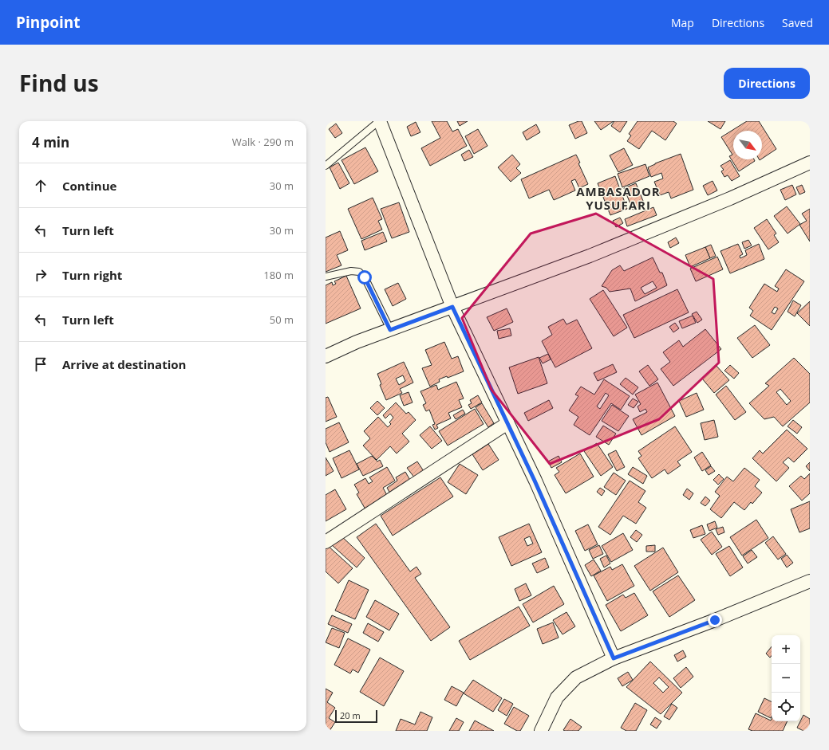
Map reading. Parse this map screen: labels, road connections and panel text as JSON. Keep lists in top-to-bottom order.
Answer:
{
  "districts": ["AMBASADOR YUSUFARI"],
  "scale_bar": "20 m",
  "north": "bottom right",
  "page": {
    "header": "Pinpoint",
    "nav": ["Map", "Directions", "Saved"],
    "title": "Find us",
    "buttons": "Directions",
    "heading": ["4 min", "Walk · 290 m"],
    "list": [
      ["Continue", "30 m"],
      ["Turn left", "30 m"],
      ["Turn right", "180 m"],
      ["Turn left", "50 m"],
      "Arrive at destination"
    ],
    "map_buttons": ["+", "−"],
    "scale": "20 m"
  }
}
